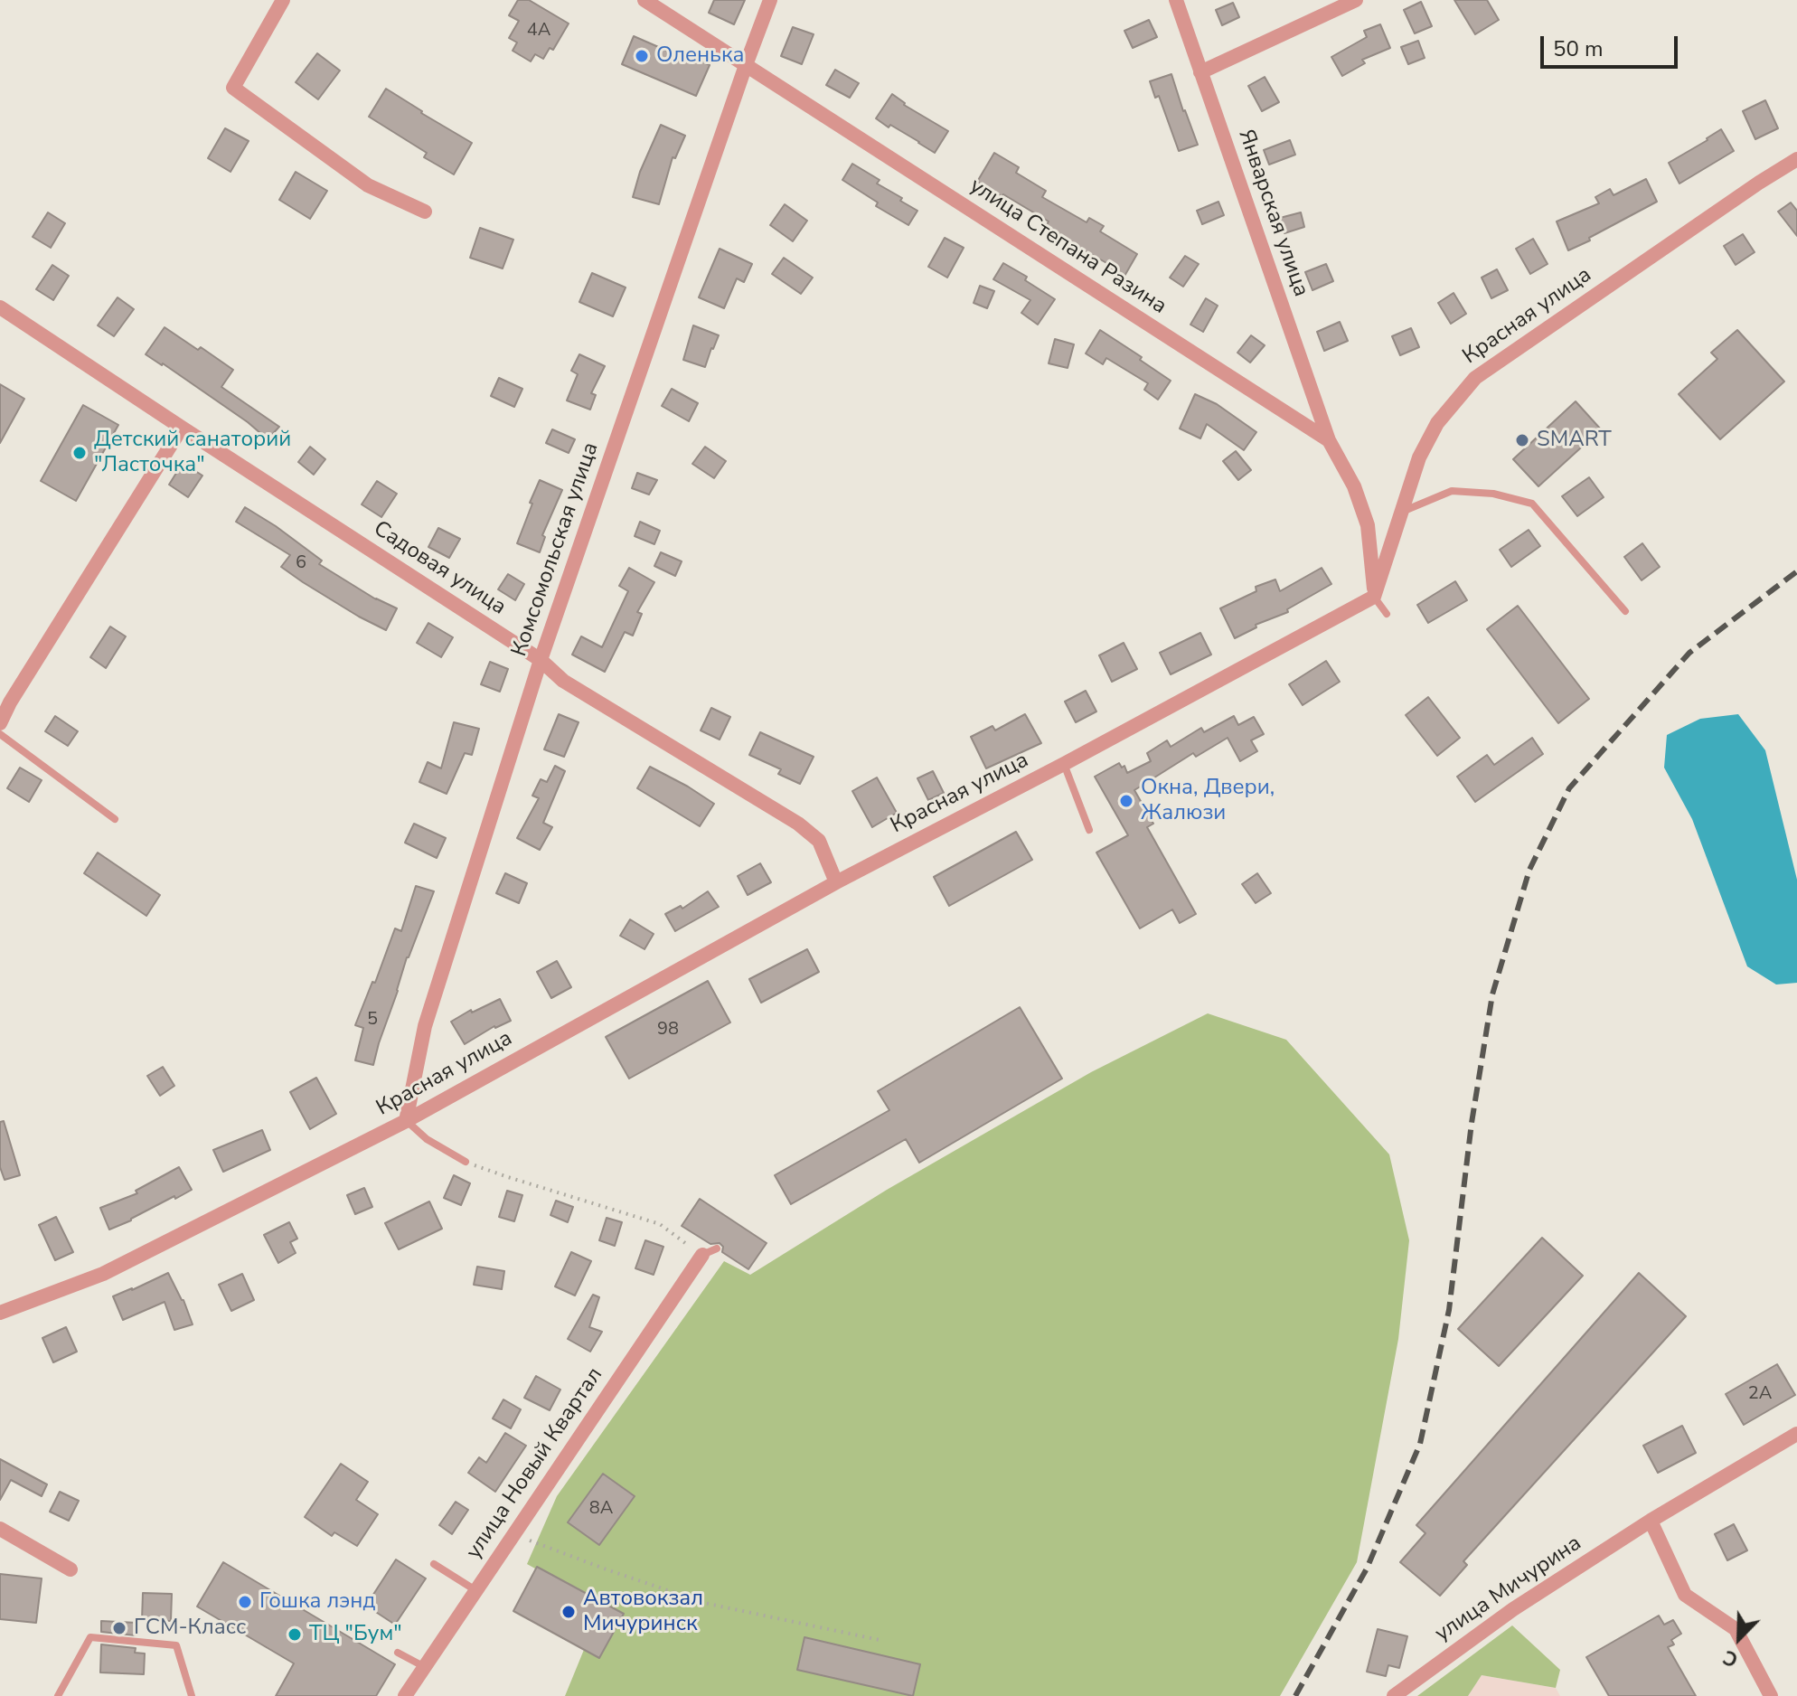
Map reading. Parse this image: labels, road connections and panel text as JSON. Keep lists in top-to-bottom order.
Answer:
{
  "streets": {
    "street": [
      "Январская улица",
      "улица Степана Разина",
      "Красная улица",
      "Комсомольская улица",
      "Садовая улица",
      "улица Новый Квартал",
      "улица Мичурина"
    ]
  },
  "crossings": [
    ["Январская улица", "улица Степана Разина"],
    ["улица Степана Разина", "Красная улица"],
    ["улица Степана Разина", "Комсомольская улица"],
    ["Красная улица", "Комсомольская улица"],
    ["Красная улица", "Садовая улица"],
    ["Комсомольская улица", "Садовая улица"]
  ],
  "places": [
    "Оленька",
    "SMART",
    "Детский санаторий \"Ласточка\"",
    "Окна, Двери, Жалюзи",
    "Гошка лэнд",
    "Автовокзал Мичуринск",
    "ГСМ-Класс",
    "ТЦ \"Бум\""
  ],
  "house_numbers": [
    "4А",
    "6",
    "5",
    "98",
    "2А",
    "8А"
  ],
  "scale_bar": "50 m",
  "north": "bottom left"
}
